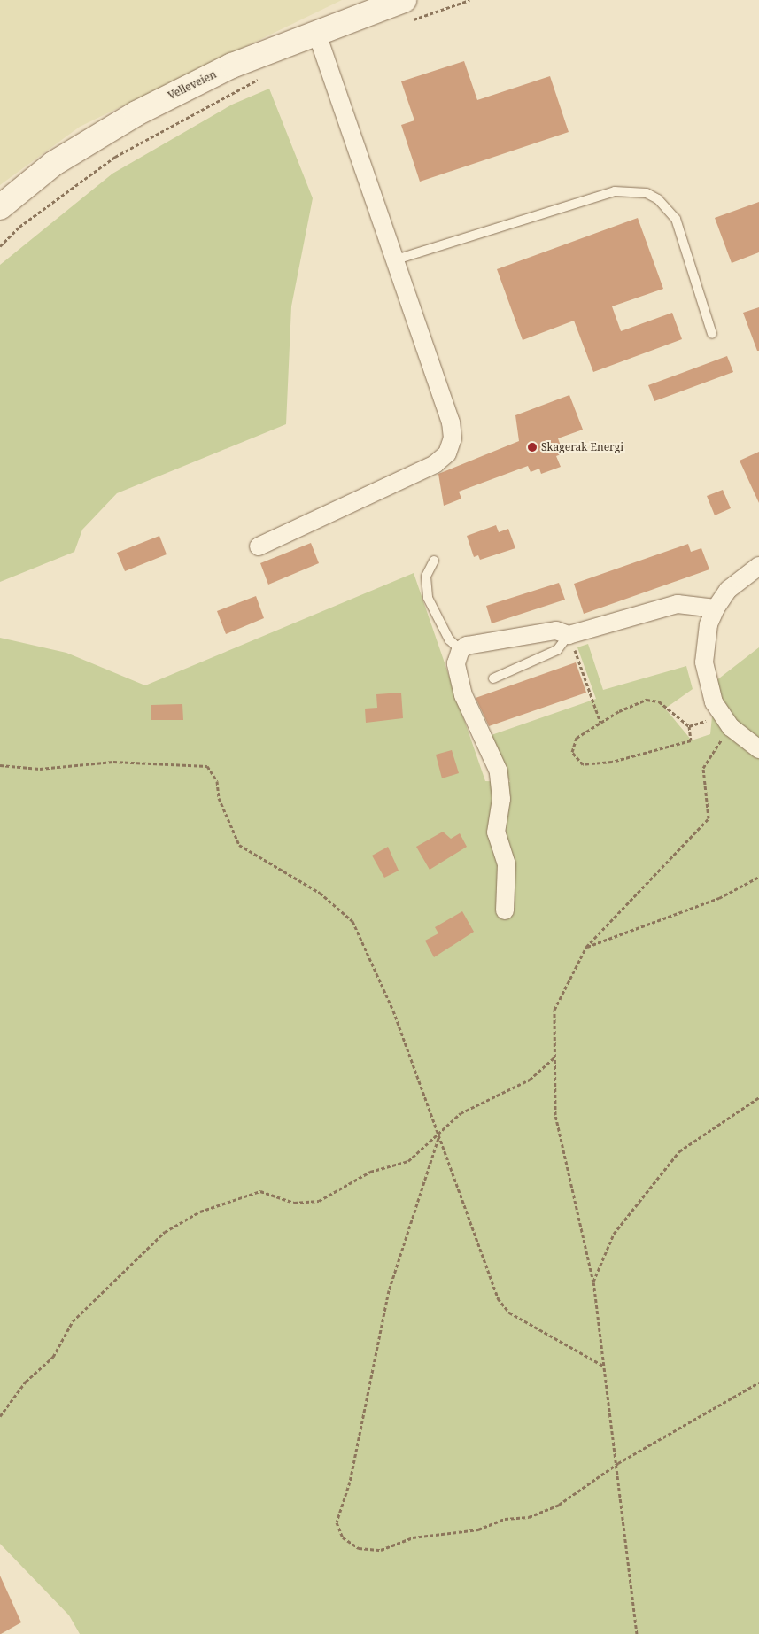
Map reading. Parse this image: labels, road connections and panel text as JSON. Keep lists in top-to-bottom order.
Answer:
{
  "streets": {
    "main road": ["Velleveien"]
  },
  "places": ["Skagerak Energi"]
}
